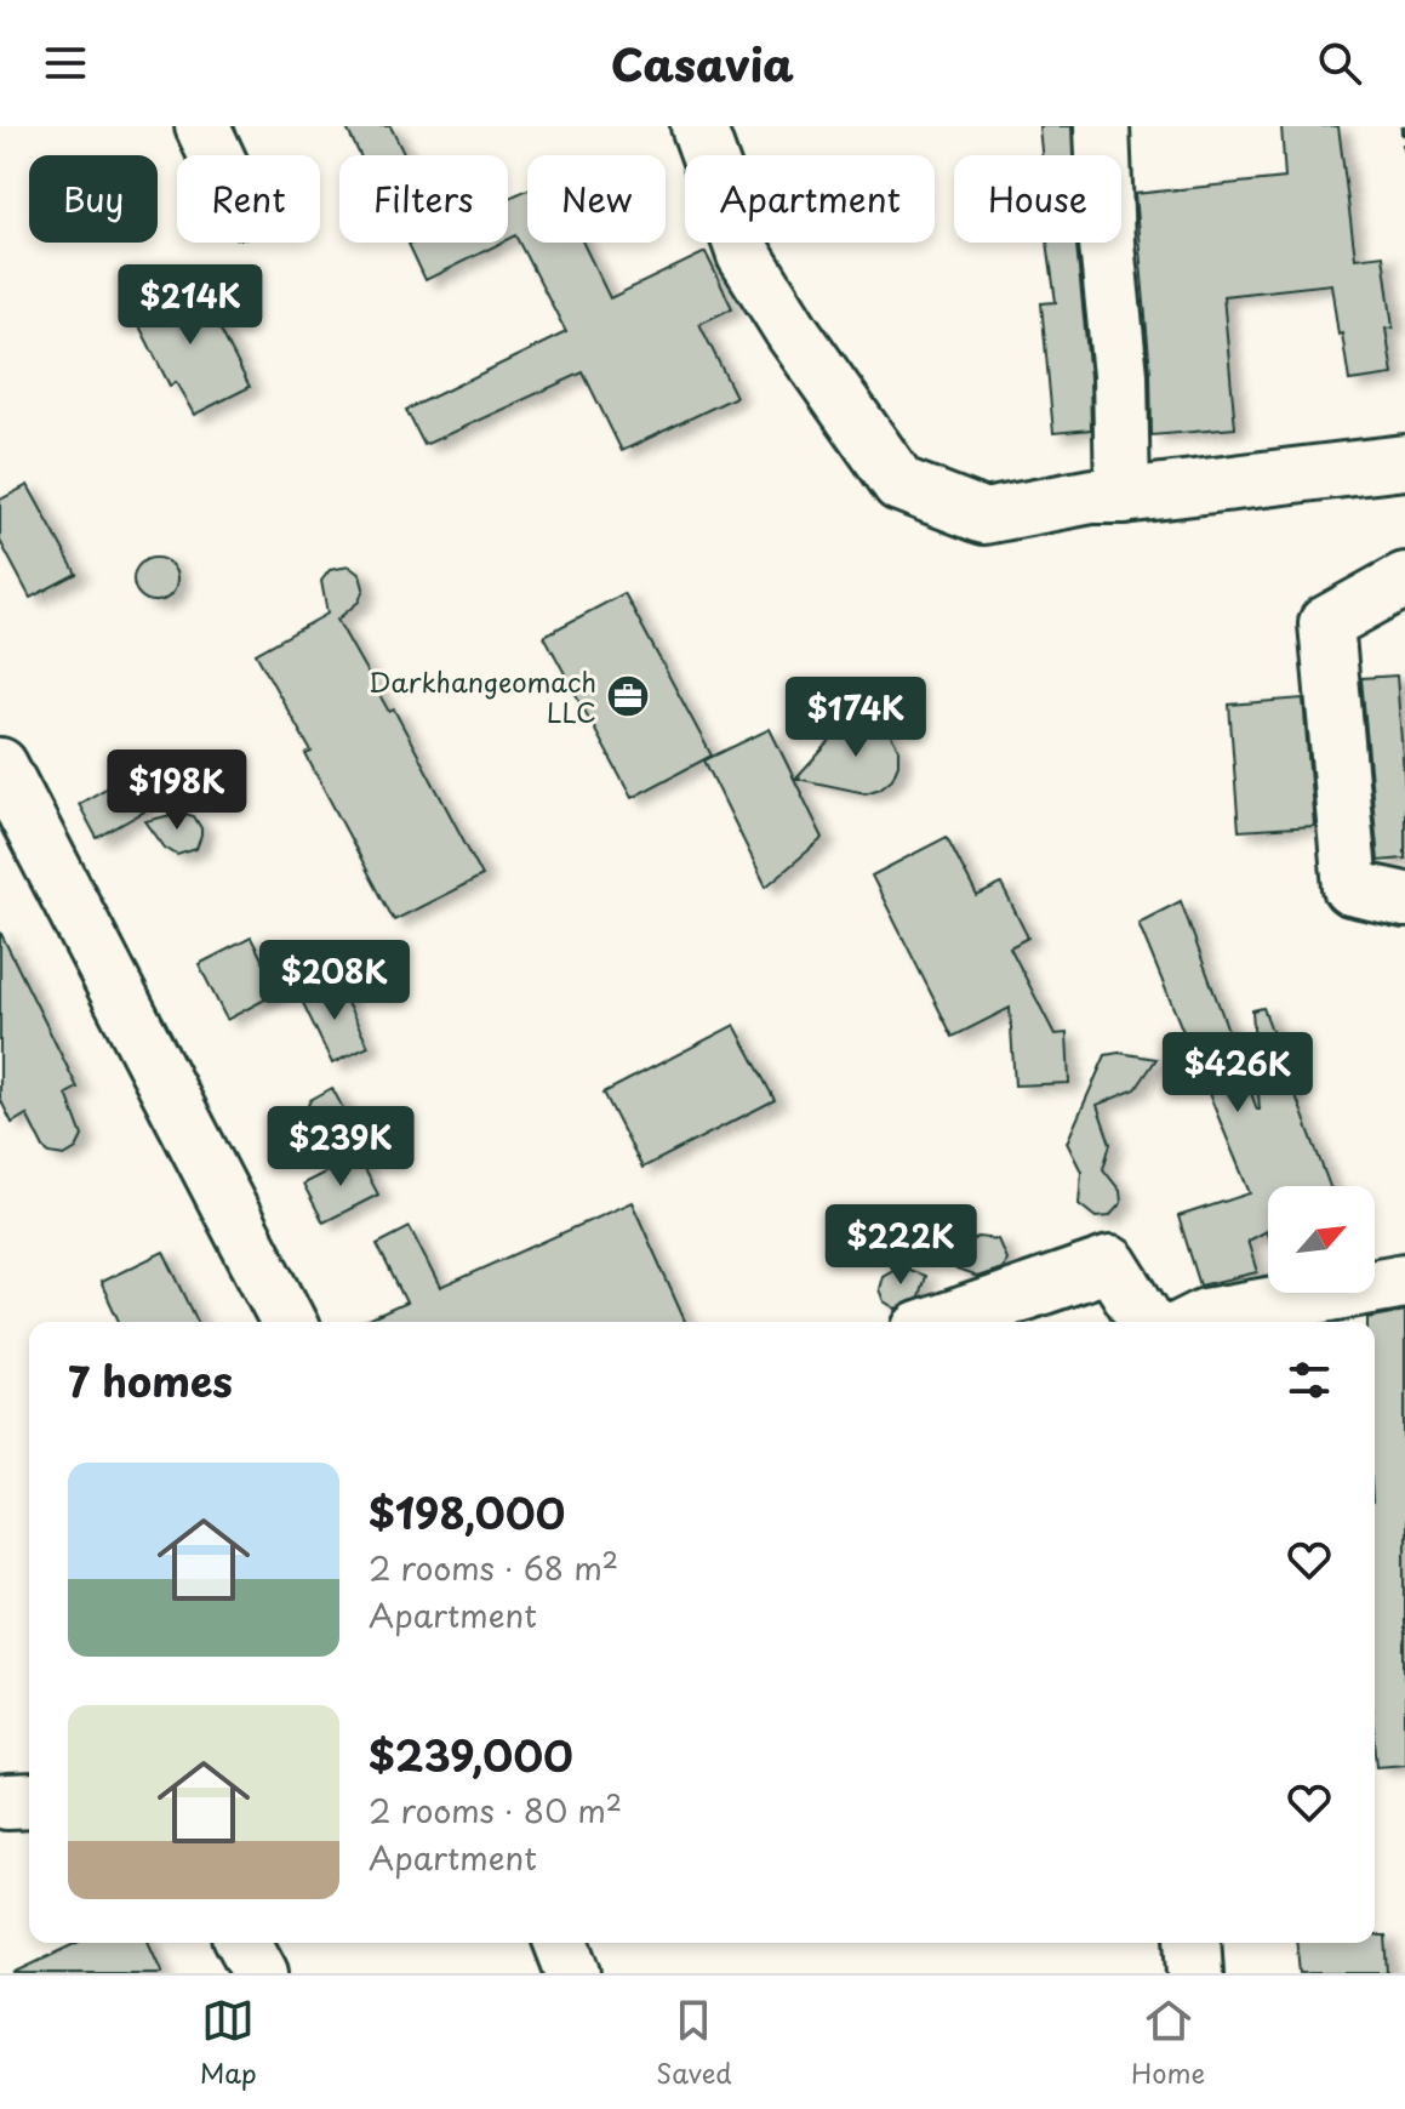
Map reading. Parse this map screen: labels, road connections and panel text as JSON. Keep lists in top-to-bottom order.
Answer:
{
  "places": {
    "office": ["Darkhangeomach LLC"]
  },
  "north": "top right",
  "page": {
    "header": "Casavia",
    "chip": [
      "Buy",
      "Rent",
      "Filters",
      "New",
      "Apartment",
      "House"
    ],
    "price": [
      "$214K",
      "$174K",
      "$198K",
      "$208K",
      "$426K",
      "$239K",
      "$222K"
    ],
    "heading": "7 homes",
    "list": [
      {
        "name": "$198,000",
        "note": "2 rooms · 68 m² · Apartment"
      },
      {
        "name": "$239,000",
        "note": "2 rooms · 80 m² · Apartment"
      }
    ],
    "tabs": ["Map", "Saved", "Home"]
  }
}
